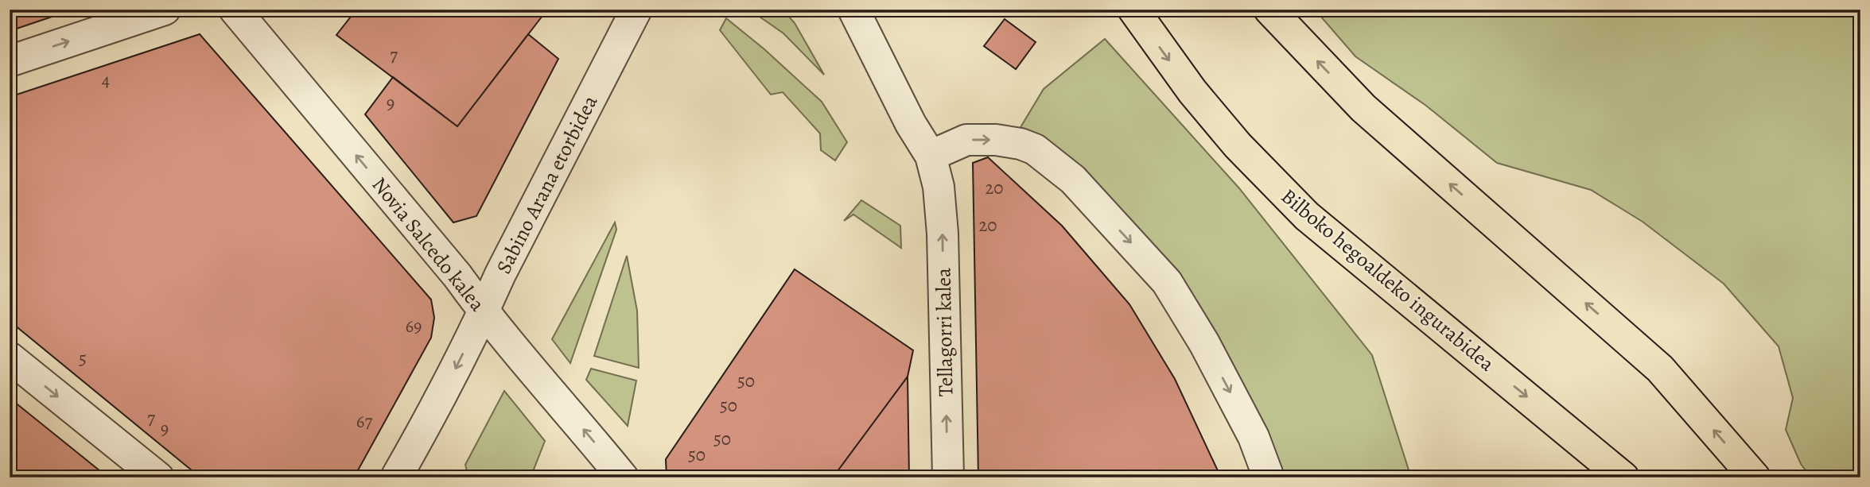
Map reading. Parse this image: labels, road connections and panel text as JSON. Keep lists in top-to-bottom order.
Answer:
{
  "streets": {
    "highway": ["Bilboko hegoaldeko ingurabidea"],
    "street": ["Sabino Arana etorbidea", "Novia Salcedo kalea", "Tellagorri kalea"]
  },
  "crossings": [
    ["Sabino Arana etorbidea", "Novia Salcedo kalea"]
  ],
  "one_way": ["Sabino Arana etorbidea", "Novia Salcedo kalea", "Tellagorri kalea"],
  "house_numbers": [
    "7",
    "4",
    "9",
    "20",
    "20",
    "69",
    "5",
    "50",
    "50",
    "7",
    "67",
    "9",
    "50",
    "50"
  ]
}
